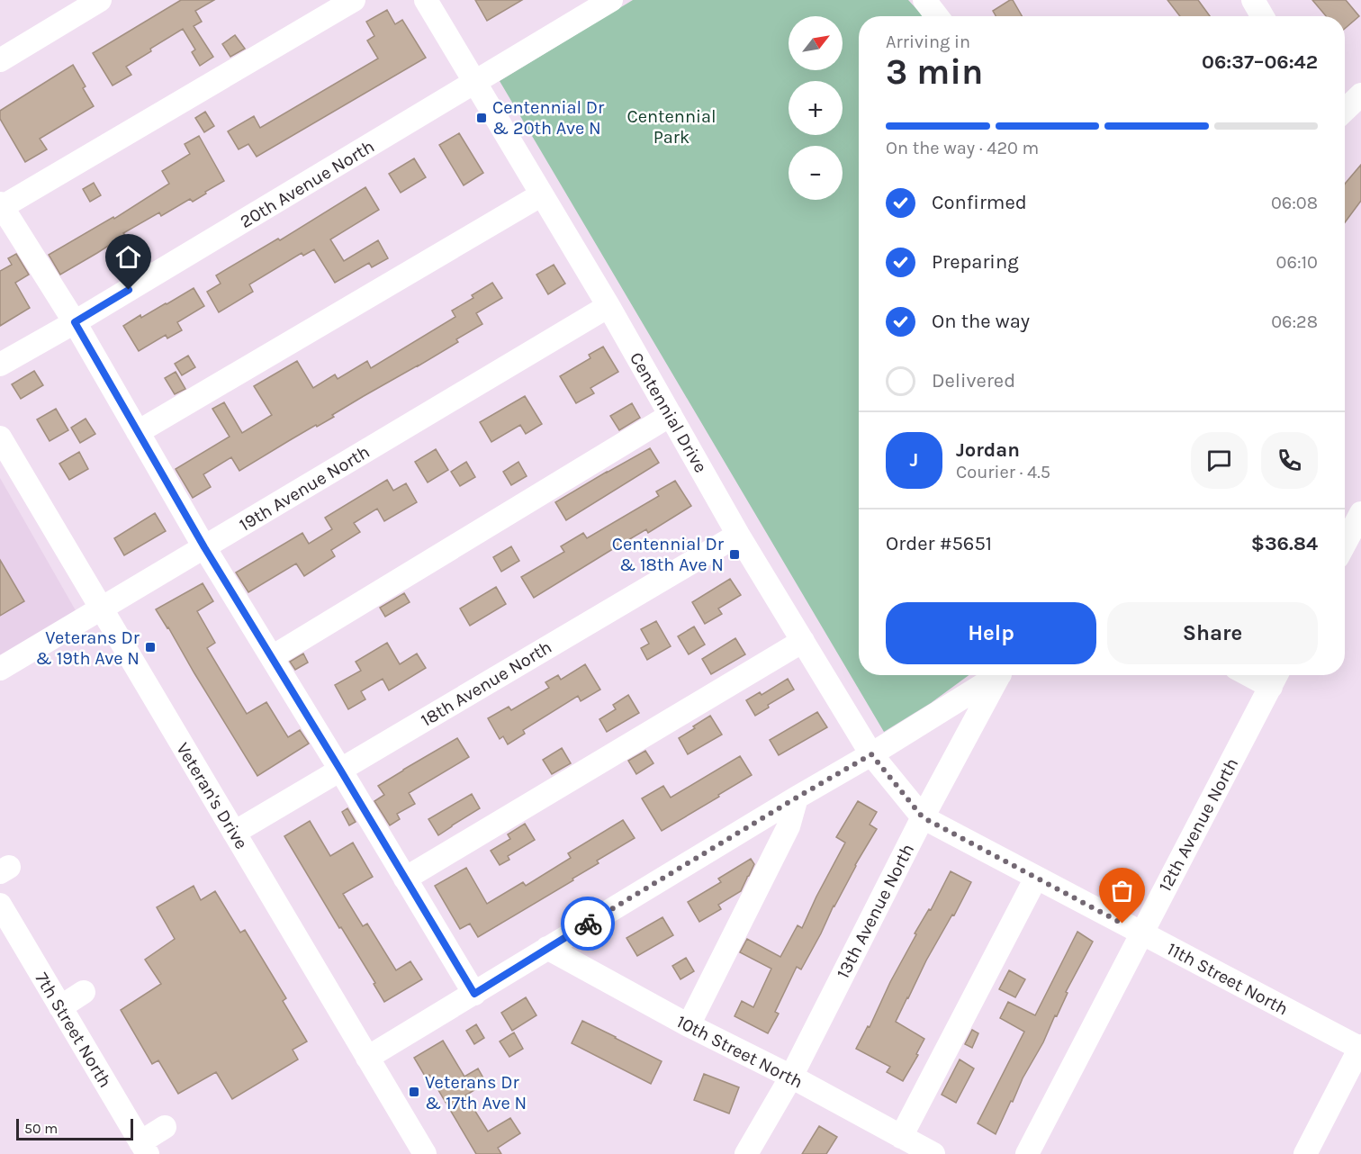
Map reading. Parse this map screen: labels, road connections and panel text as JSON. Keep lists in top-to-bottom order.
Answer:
{
  "streets": {
    "street": [
      "20th Avenue North",
      "Centennial Drive",
      "19th Avenue North",
      "18th Avenue North",
      "Veteran's Drive",
      "12th Avenue North",
      "13th Avenue North",
      "11th Street North",
      "7th Street North",
      "10th Street North"
    ]
  },
  "crossings": [
    ["20th Avenue North", "Centennial Drive"],
    ["Centennial Drive", "19th Avenue North"],
    ["Centennial Drive", "18th Avenue North"],
    ["Centennial Drive", "13th Avenue North"],
    ["Centennial Drive", "11th Street North"],
    ["19th Avenue North", "Veteran's Drive"],
    ["18th Avenue North", "Veteran's Drive"],
    ["12th Avenue North", "11th Street North"],
    ["13th Avenue North", "11th Street North"],
    ["13th Avenue North", "10th Street North"]
  ],
  "parks": ["Centennial Park"],
  "places": {
    "transit": [
      "Centennial Dr & 20th Ave N",
      "Centennial Dr & 18th Ave N",
      "Veterans Dr & 19th Ave N",
      "Veterans Dr & 17th Ave N"
    ]
  },
  "scale_bar": "50 m",
  "north": "top right",
  "page": {
    "map_buttons": ["+", "−"],
    "heading": ["3 min", "Arriving in", "06:37–06:42"],
    "panel": [
      "Jordan",
      "Courier · 4.5",
      "Order #5651",
      "$36.84"
    ],
    "bar": "On the way · 420 m",
    "list": [
      ["Confirmed", "06:08"],
      ["Preparing", "06:10"],
      ["On the way", "06:28"],
      "Delivered"
    ],
    "round": "J",
    "buttons": ["Help", "Share"],
    "scale": "50 m"
  }
}
